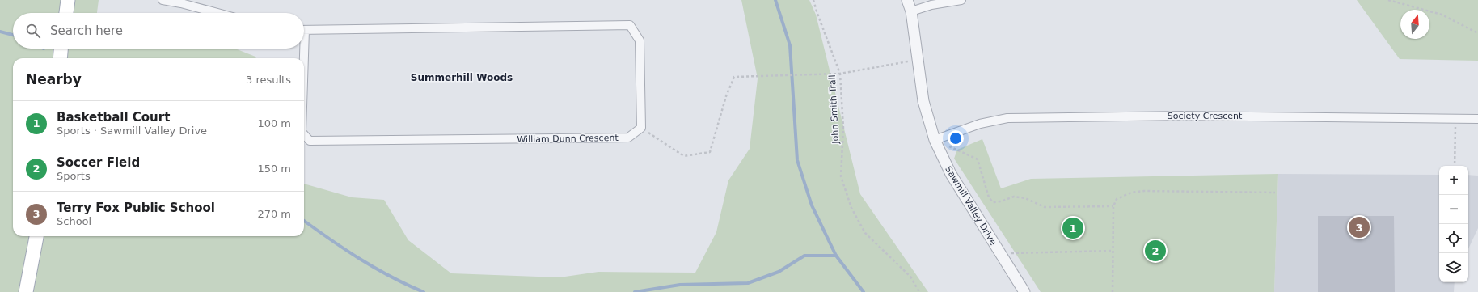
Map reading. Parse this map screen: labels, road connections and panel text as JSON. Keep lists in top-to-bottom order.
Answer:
{
  "streets": {
    "street": ["Society Crescent", "William Dunn Crescent", "Sawmill Valley Drive"],
    "path": ["John Smith Trail"]
  },
  "crossings": [
    ["Society Crescent", "Sawmill Valley Drive"]
  ],
  "districts": ["Summerhill Woods"],
  "north": "top",
  "page": {
    "search": "Search here",
    "heading": ["Nearby", "3 results"],
    "list": [
      {
        "mark": "1",
        "name": "Basketball Court",
        "note": "Sports · Sawmill Valley Drive",
        "value": "100 m"
      },
      {
        "mark": "2",
        "name": "Soccer Field",
        "note": "Sports",
        "value": "150 m"
      },
      {
        "mark": "3",
        "name": "Terry Fox Public School",
        "note": "School",
        "value": "270 m"
      }
    ],
    "map_buttons": ["+", "−"],
    "pins": ["3", "1", "2"]
  }
}
